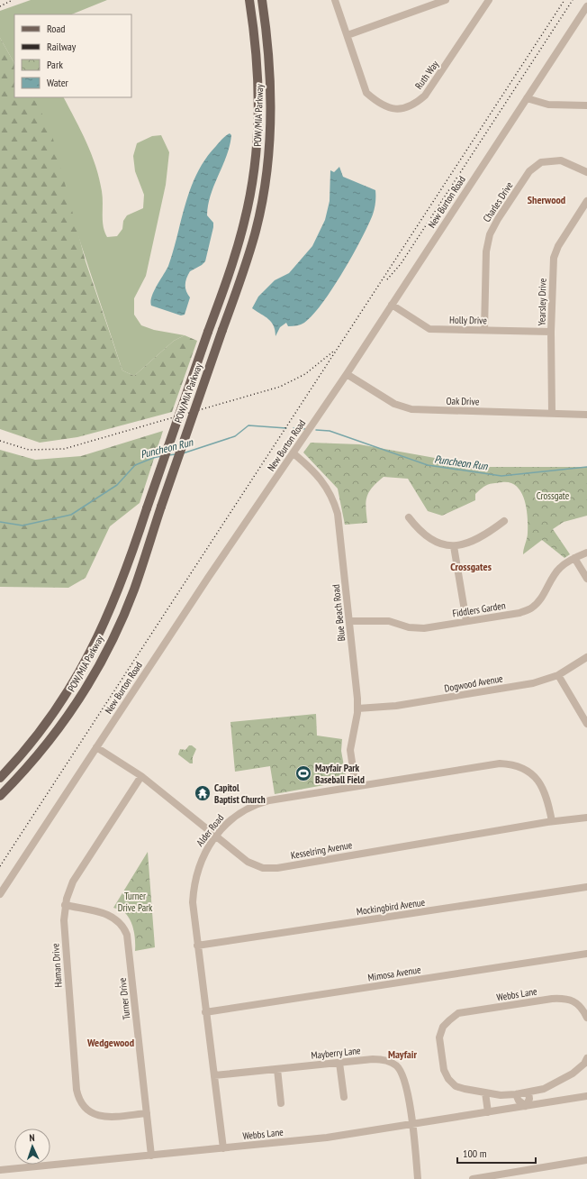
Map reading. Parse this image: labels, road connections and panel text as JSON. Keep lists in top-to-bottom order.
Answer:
{
  "streets": {
    "main road": ["POW/MIA Parkway"],
    "street": [
      "Ruth Way",
      "New Burton Road",
      "Charles Drive",
      "Yearsley Drive",
      "Holly Drive",
      "Oak Drive",
      "Fiddlers Garden",
      "Blue Beach Road",
      "Dogwood Avenue",
      "Alder Road",
      "Kesselring Avenue",
      "Mockingbird Avenue",
      "Haman Drive",
      "Mimosa Avenue",
      "Webbs Lane",
      "Turner Drive",
      "Mayberry Lane"
    ]
  },
  "crossings": [
    ["New Burton Road", "Holly Drive"],
    ["New Burton Road", "Oak Drive"],
    ["New Burton Road", "Blue Beach Road"],
    ["New Burton Road", "Kesselring Avenue"],
    ["Charles Drive", "Holly Drive"],
    ["Yearsley Drive", "Holly Drive"],
    ["Yearsley Drive", "Oak Drive"],
    ["Fiddlers Garden", "Blue Beach Road"],
    ["Blue Beach Road", "Dogwood Avenue"],
    ["Blue Beach Road", "Alder Road"],
    ["Alder Road", "Kesselring Avenue"],
    ["Alder Road", "Mockingbird Avenue"],
    ["Alder Road", "Mimosa Avenue"],
    ["Alder Road", "Webbs Lane"],
    ["Alder Road", "Mayberry Lane"],
    ["Kesselring Avenue", "Haman Drive"],
    ["Haman Drive", "Turner Drive"],
    ["Webbs Lane", "Turner Drive"],
    ["Webbs Lane", "Mayberry Lane"]
  ],
  "districts": [
    "Sherwood",
    "Crossgates",
    "Wedgewood",
    "Mayfair"
  ],
  "water": ["Puncheon Run"],
  "parks": ["Crossgate", "Turner Drive Park"],
  "places": {
    "sports": ["Mayfair Park Baseball Field"],
    "temple": ["Capitol Baptist Church"]
  },
  "legend": [
    "Road",
    "Railway",
    "Park",
    "Water"
  ],
  "scale_bar": "100 m",
  "north": "top"
}
